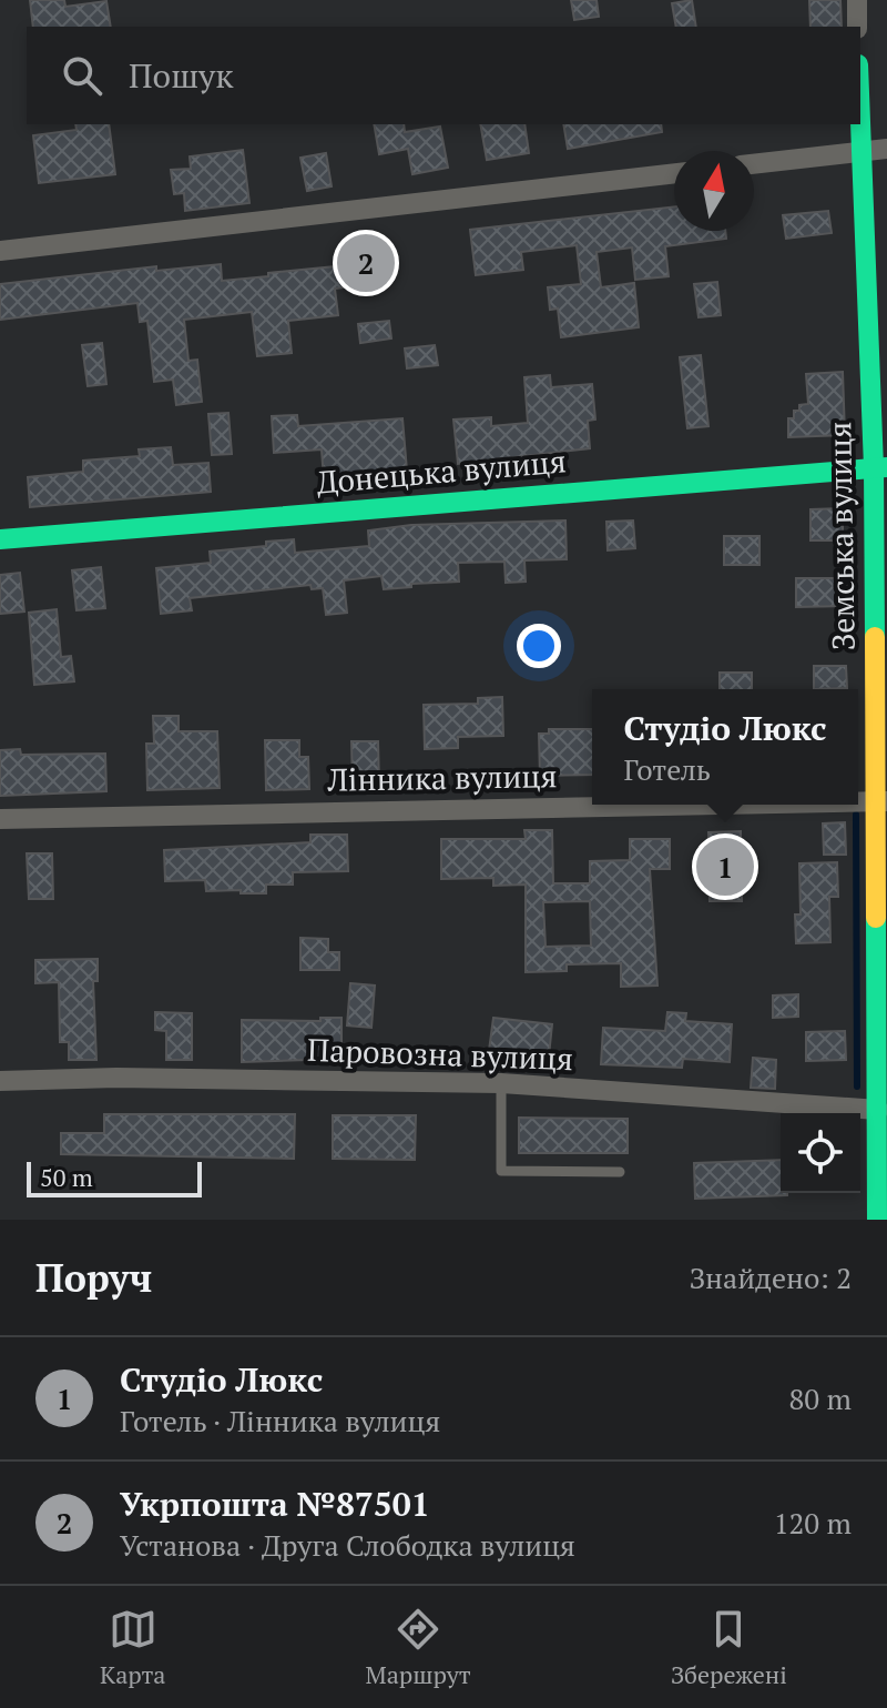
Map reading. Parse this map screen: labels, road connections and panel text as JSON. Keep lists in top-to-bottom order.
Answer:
{
  "streets": {
    "street": [
      "Донецька вулиця",
      "Земська вулиця",
      "Лінника вулиця",
      "Паровозна вулиця"
    ]
  },
  "crossings": [
    ["Донецька вулиця", "Земська вулиця"],
    ["Земська вулиця", "Лінника вулиця"],
    ["Земська вулиця", "Паровозна вулиця"]
  ],
  "scale_bar": "50 m",
  "north": "top",
  "page": {
    "search": "Пошук",
    "pins": ["2", "1"],
    "popup": ["Студіо Люкс", "Готель"],
    "scale": "50 m",
    "heading": ["Поруч", "Знайдено: 2"],
    "list": [
      {
        "mark": "1",
        "name": "Студіо Люкс",
        "note": "Готель · Лінника вулиця",
        "value": "80 m"
      },
      {
        "mark": "2",
        "name": "Укрпошта №87501",
        "note": "Установа · Друга Слободка вулиця",
        "value": "120 m"
      }
    ],
    "nav": ["Карта", "Маршрут", "Збережені"]
  }
}
